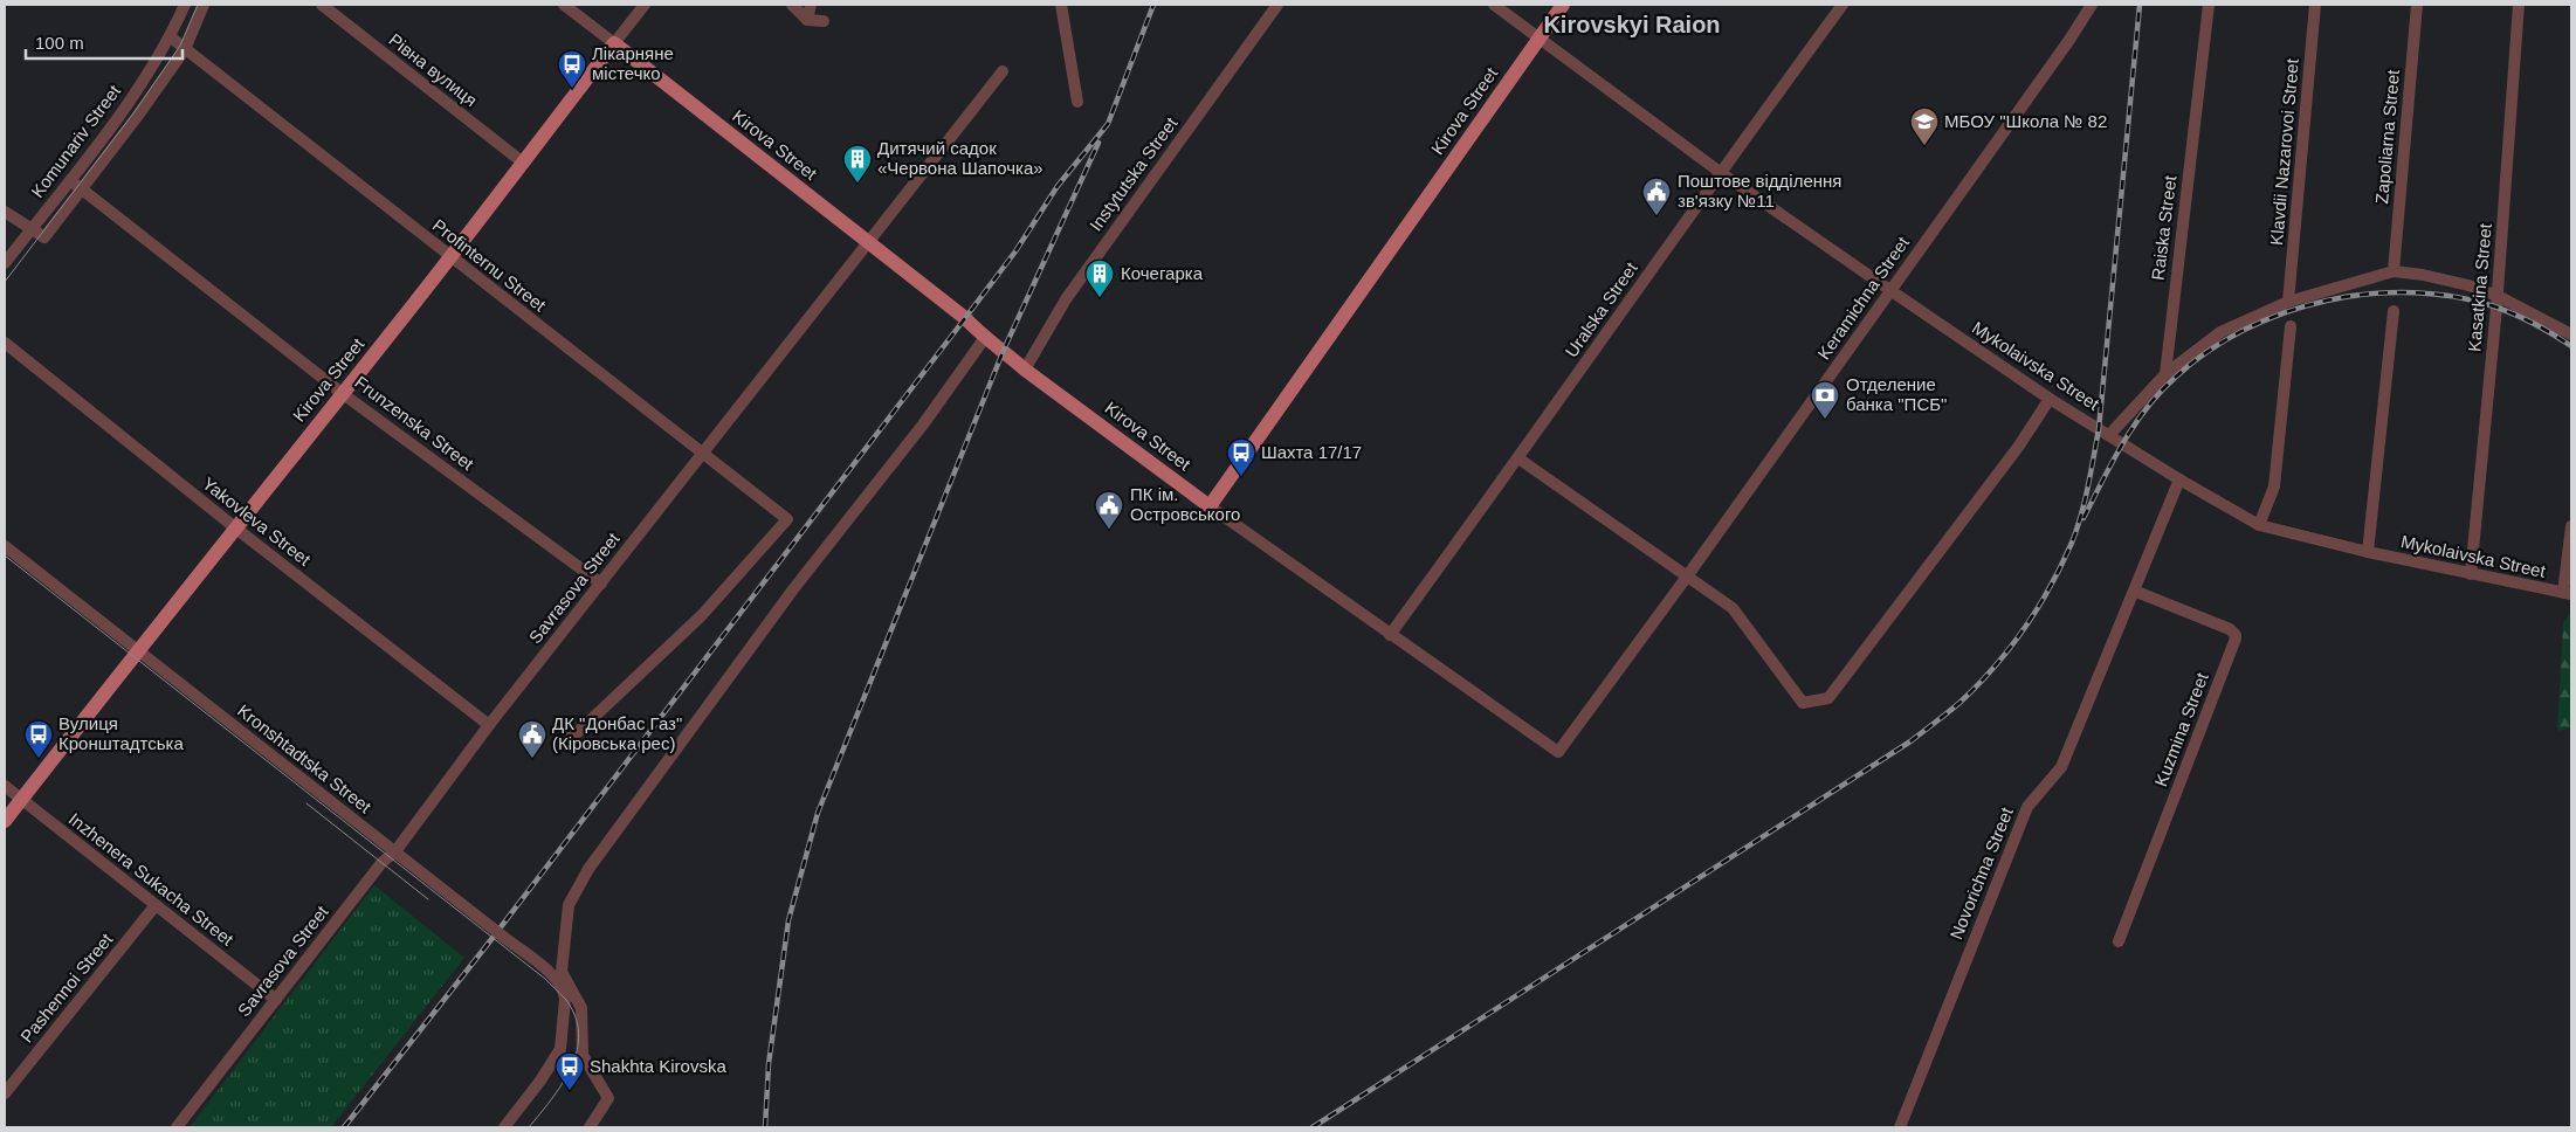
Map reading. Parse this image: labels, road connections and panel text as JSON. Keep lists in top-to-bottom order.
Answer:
{
  "streets": {
    "main road": ["Kirova Street"],
    "street": [
      "Рівна вулиця",
      "Zapoliarna Street",
      "Komunariv Street",
      "Klavdii Nazarovoi Street",
      "Instytutska Street",
      "Raiska Street",
      "Profinternu Street",
      "Kasatkina Street",
      "Keramichna Street",
      "Uralska Street",
      "Mykolaivska Street",
      "Frunzenska Street",
      "Yakovleva Street",
      "Savrasova Street",
      "Kuzmina Street",
      "Kronshtadtska Street",
      "Novorichna Street",
      "Inzhenera Sukacha Street",
      "Pashennoi Street"
    ]
  },
  "crossings": [
    ["Рівна вулиця", "Kirova Street"],
    ["Kirova Street", "Instytutska Street"],
    ["Kirova Street", "Profinternu Street"],
    ["Kirova Street", "Mykolaivska Street"],
    ["Kirova Street", "Frunzenska Street"],
    ["Kirova Street", "Yakovleva Street"],
    ["Kirova Street", "Savrasova Street"],
    ["Kirova Street", "Kronshtadtska Street"],
    ["Kirova Street", "Inzhenera Sukacha Street"],
    ["Komunariv Street", "Profinternu Street"],
    ["Komunariv Street", "Frunzenska Street"],
    ["Profinternu Street", "Savrasova Street"],
    ["Kasatkina Street", "Mykolaivska Street"],
    ["Keramichna Street", "Uralska Street"],
    ["Keramichna Street", "Mykolaivska Street"],
    ["Uralska Street", "Mykolaivska Street"],
    ["Mykolaivska Street", "Novorichna Street"],
    ["Frunzenska Street", "Savrasova Street"],
    ["Yakovleva Street", "Savrasova Street"],
    ["Savrasova Street", "Kronshtadtska Street"],
    ["Savrasova Street", "Inzhenera Sukacha Street"],
    ["Kuzmina Street", "Novorichna Street"],
    ["Inzhenera Sukacha Street", "Pashennoi Street"]
  ],
  "districts": ["Kirovskyi Raion"],
  "places": {
    "bus stop": [
      "Лікарняне містечко",
      "Шахта 17/17",
      "Вулиця Кронштадтська",
      "Shakhta Kirovska"
    ],
    "school or university": ["МБОУ \"Школа № 82"],
    "building": ["Дитячий садок «Червона Шапочка»", "Кочегарка"],
    "public building": ["Поштове відділення зв'язку №11", "ПК ім. Островського", "ДК \"Донбас Газ\" (Кіровська рес)"],
    "bank": ["Отделение банка \"ПСБ\""]
  },
  "scale_bar": "100 m"
}
